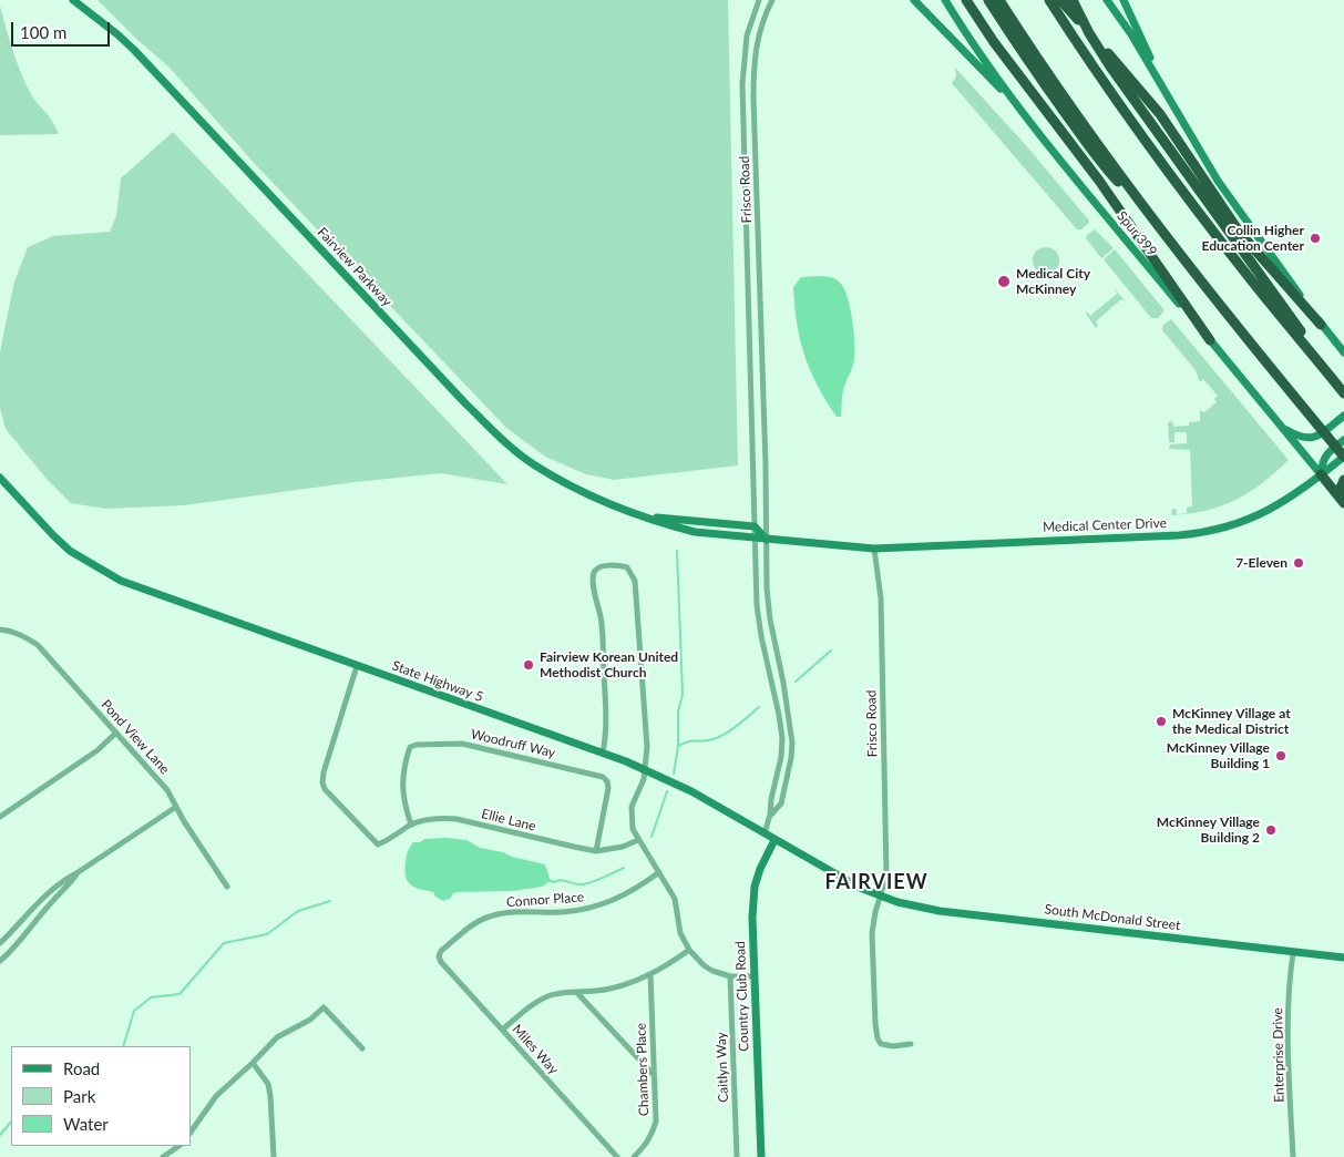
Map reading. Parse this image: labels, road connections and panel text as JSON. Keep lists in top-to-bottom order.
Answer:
{
  "streets": {
    "main road": [
      "Spur 399",
      "Fairview Parkway",
      "Medical Center Drive",
      "State Highway 5",
      "South McDonald Street",
      "Country Club Road"
    ],
    "street": [
      "Frisco Road",
      "Pond View Lane",
      "Woodruff Way",
      "Ellie Lane",
      "Connor Place",
      "Miles Way",
      "Enterprise Drive",
      "Caitlyn Way",
      "Chambers Place"
    ]
  },
  "crossings": [
    ["Frisco Road", "Fairview Parkway"],
    ["Frisco Road", "Medical Center Drive"],
    ["Frisco Road", "State Highway 5"],
    ["Frisco Road", "South McDonald Street"],
    ["Spur 399", "Medical Center Drive"],
    ["Fairview Parkway", "Medical Center Drive"],
    ["State Highway 5", "Ellie Lane"],
    ["State Highway 5", "South McDonald Street"],
    ["State Highway 5", "Country Club Road"],
    ["Woodruff Way", "Ellie Lane"],
    ["Connor Place", "Miles Way"],
    ["South McDonald Street", "Enterprise Drive"]
  ],
  "districts": ["FAIRVIEW"],
  "places": [
    "Collin Higher Education Center",
    "Medical City McKinney",
    "7-Eleven",
    "Fairview Korean United Methodist Church",
    "McKinney Village at the Medical District",
    "McKinney Village Building 1",
    "McKinney Village Building 2"
  ],
  "legend": ["Road", "Park", "Water"],
  "scale_bar": "100 m"
}
